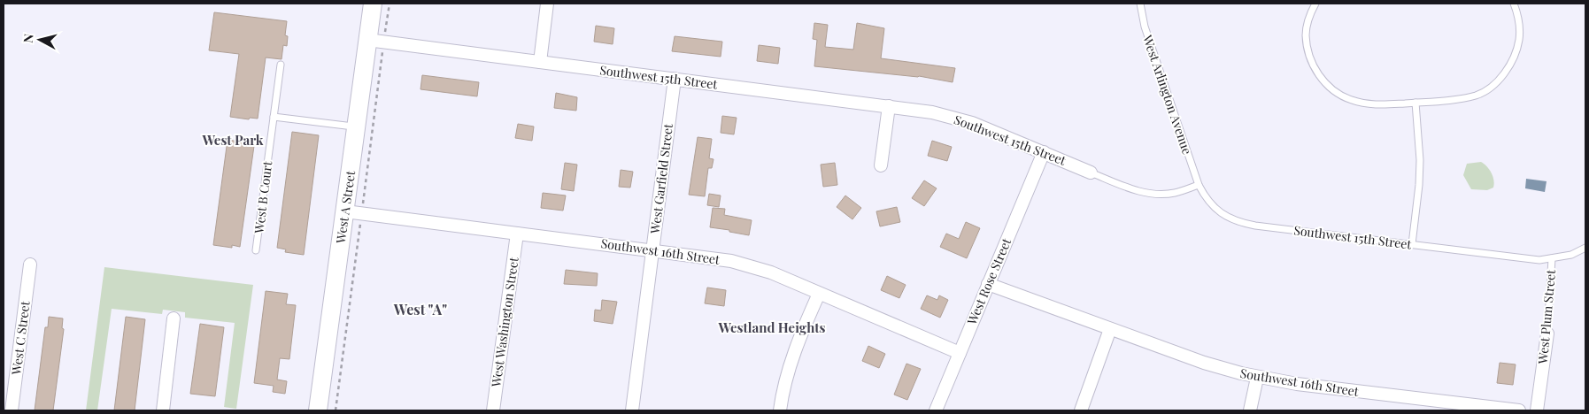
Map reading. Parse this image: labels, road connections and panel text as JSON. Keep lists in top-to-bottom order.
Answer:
{
  "streets": {
    "main road": ["West A Street"],
    "street": [
      "Southwest 15th Street",
      "West Garfield Street",
      "Southwest 16th Street",
      "West Rose Street",
      "West Plum Street",
      "West Washington Street",
      "West C Street"
    ],
    "lane": ["West Arlington Avenue", "West B Court"]
  },
  "crossings": [
    ["Southwest 15th Street", "West Arlington Avenue"],
    ["Southwest 15th Street", "West Garfield Street"],
    ["Southwest 15th Street", "West A Street"],
    ["Southwest 15th Street", "West Rose Street"],
    ["Southwest 15th Street", "West Plum Street"],
    ["West Garfield Street", "Southwest 16th Street"],
    ["West A Street", "Southwest 16th Street"],
    ["Southwest 16th Street", "West Rose Street"],
    ["Southwest 16th Street", "West Washington Street"]
  ],
  "districts": ["West Park", "West \"A\"", "Westland Heights"],
  "north": "left"
}
